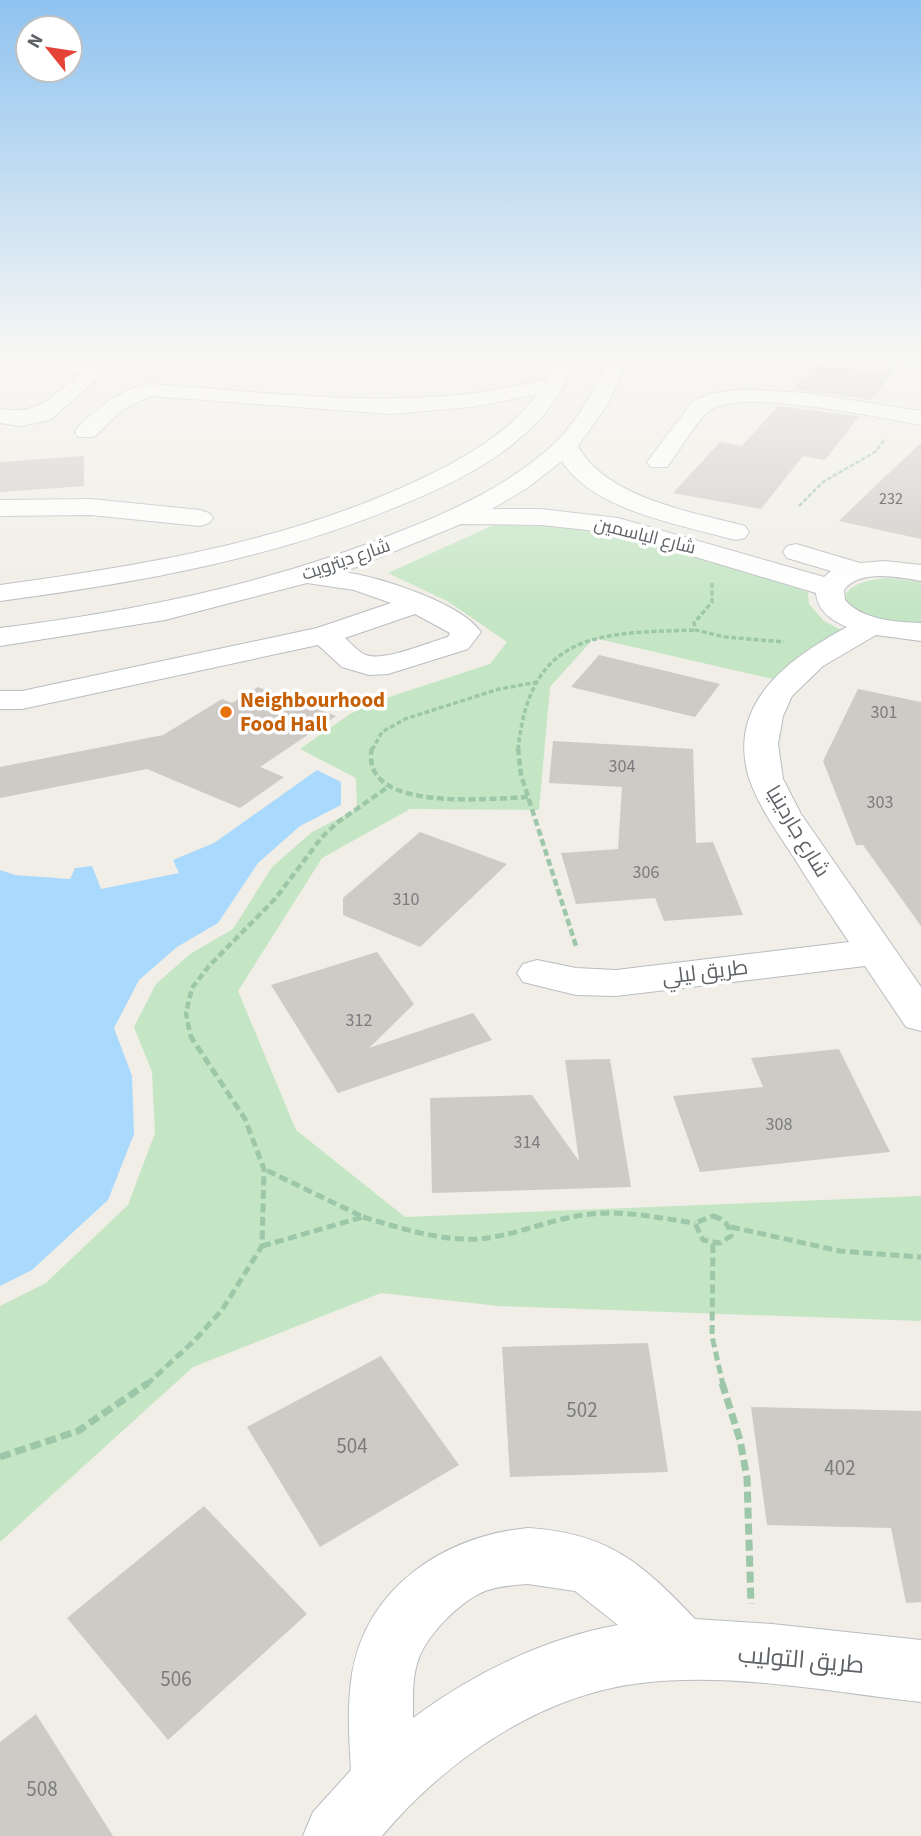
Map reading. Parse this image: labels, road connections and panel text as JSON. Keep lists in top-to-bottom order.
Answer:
{
  "streets": {
    "street": [
      "شارع الياسمين",
      "شارع ديترويت",
      "شارع جاردينيا",
      "طريق ليلي",
      "طريق التوليب"
    ]
  },
  "crossings": [
    ["شارع الياسمين", "شارع ديترويت"],
    ["شارع جاردينيا", "طريق ليلي"]
  ],
  "places": ["Neighbourhood Food Hall"],
  "house_numbers": [
    "232",
    "301",
    "304",
    "303",
    "306",
    "310",
    "312",
    "308",
    "314",
    "502",
    "504",
    "402",
    "506",
    "508"
  ],
  "north": "top left"
}
